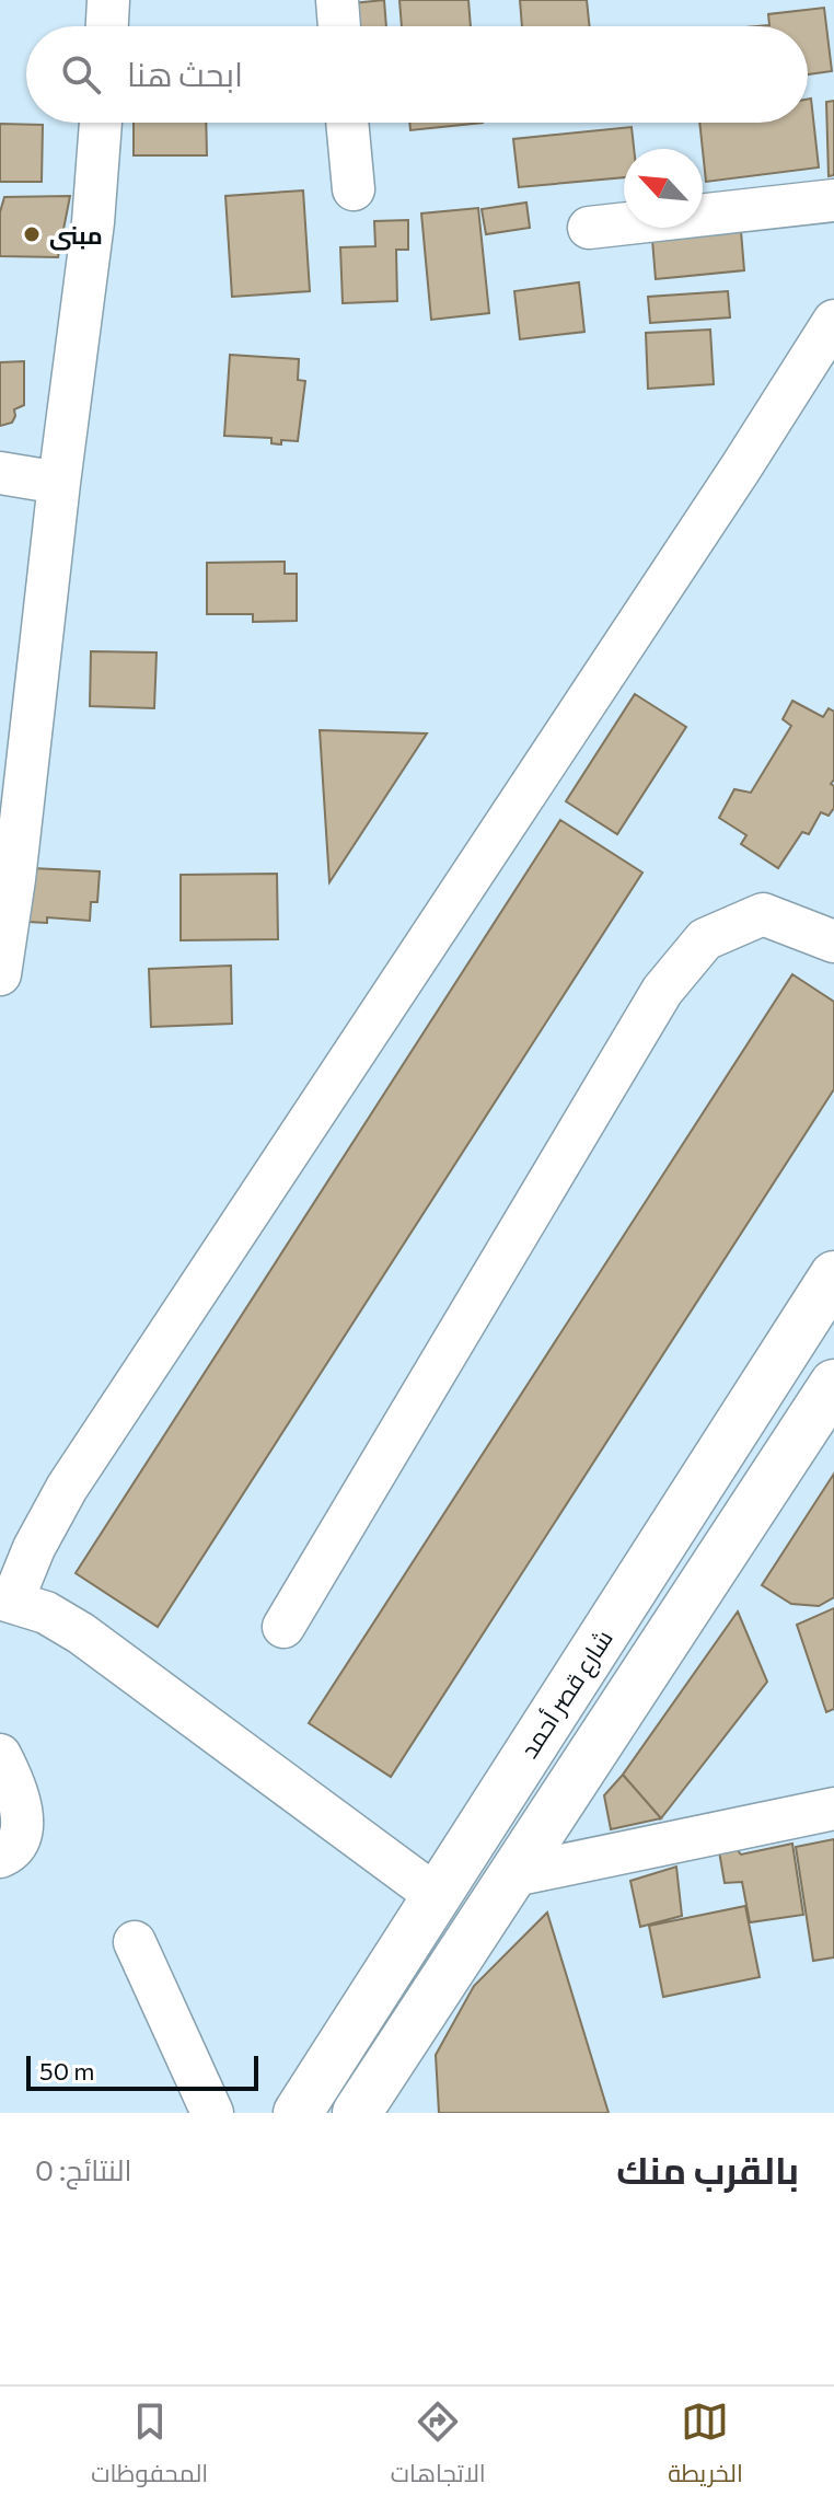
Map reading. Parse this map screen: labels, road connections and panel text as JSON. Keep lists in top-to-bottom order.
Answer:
{
  "streets": {
    "main road": ["شارع قصر أحمد"]
  },
  "places": ["مبنى"],
  "scale_bar": "50 m",
  "north": "top left",
  "page": {
    "search": "ابحث هنا",
    "scale": "50 m",
    "heading": ["بالقرب منك", "النتائج: 0"],
    "nav": ["الخريطة", "الاتجاهات", "المحفوظات"]
  }
}
